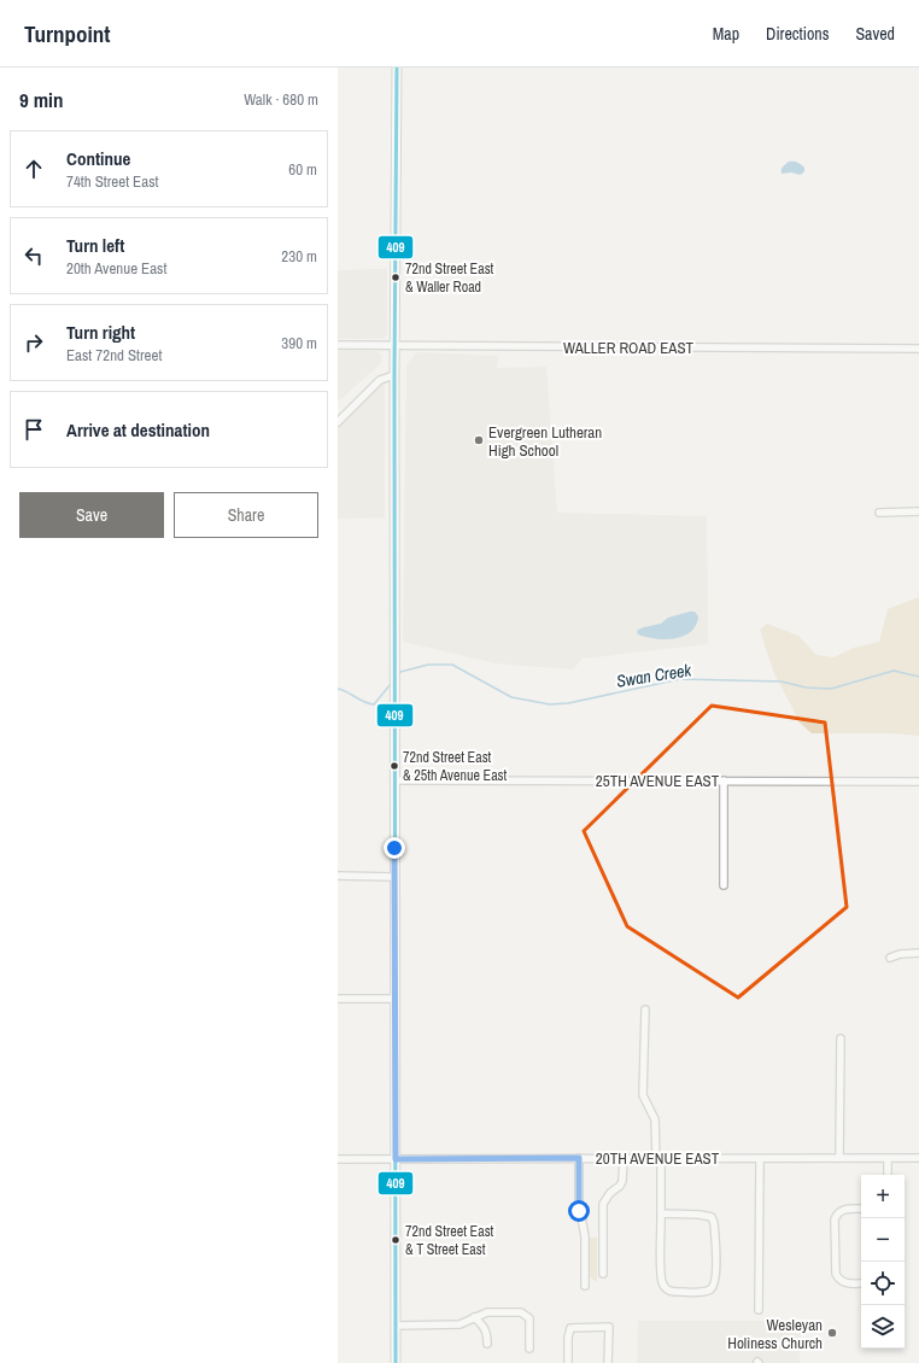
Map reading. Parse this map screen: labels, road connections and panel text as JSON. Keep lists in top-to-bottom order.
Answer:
{
  "streets": {
    "street": ["WALLER ROAD EAST", "25TH AVENUE EAST", "20TH AVENUE EAST"]
  },
  "water": ["Swan Creek"],
  "places": [
    "72nd Street East & Waller Road",
    "Evergreen Lutheran High School",
    "72nd Street East & 25th Avenue East",
    "72nd Street East & T Street East",
    "Wesleyan Holiness Church"
  ],
  "lines": ["transit line 409"],
  "page": {
    "header": "Turnpoint",
    "nav": ["Map", "Directions", "Saved"],
    "heading": ["9 min", "Walk · 680 m"],
    "list": [
      ["Continue", "74th Street East", "60 m"],
      ["Turn left", "20th Avenue East", "230 m"],
      ["Turn right", "East 72nd Street", "390 m"],
      "Arrive at destination"
    ],
    "buttons": ["Save", "Share"],
    "map_buttons": ["+", "−"]
  }
}
